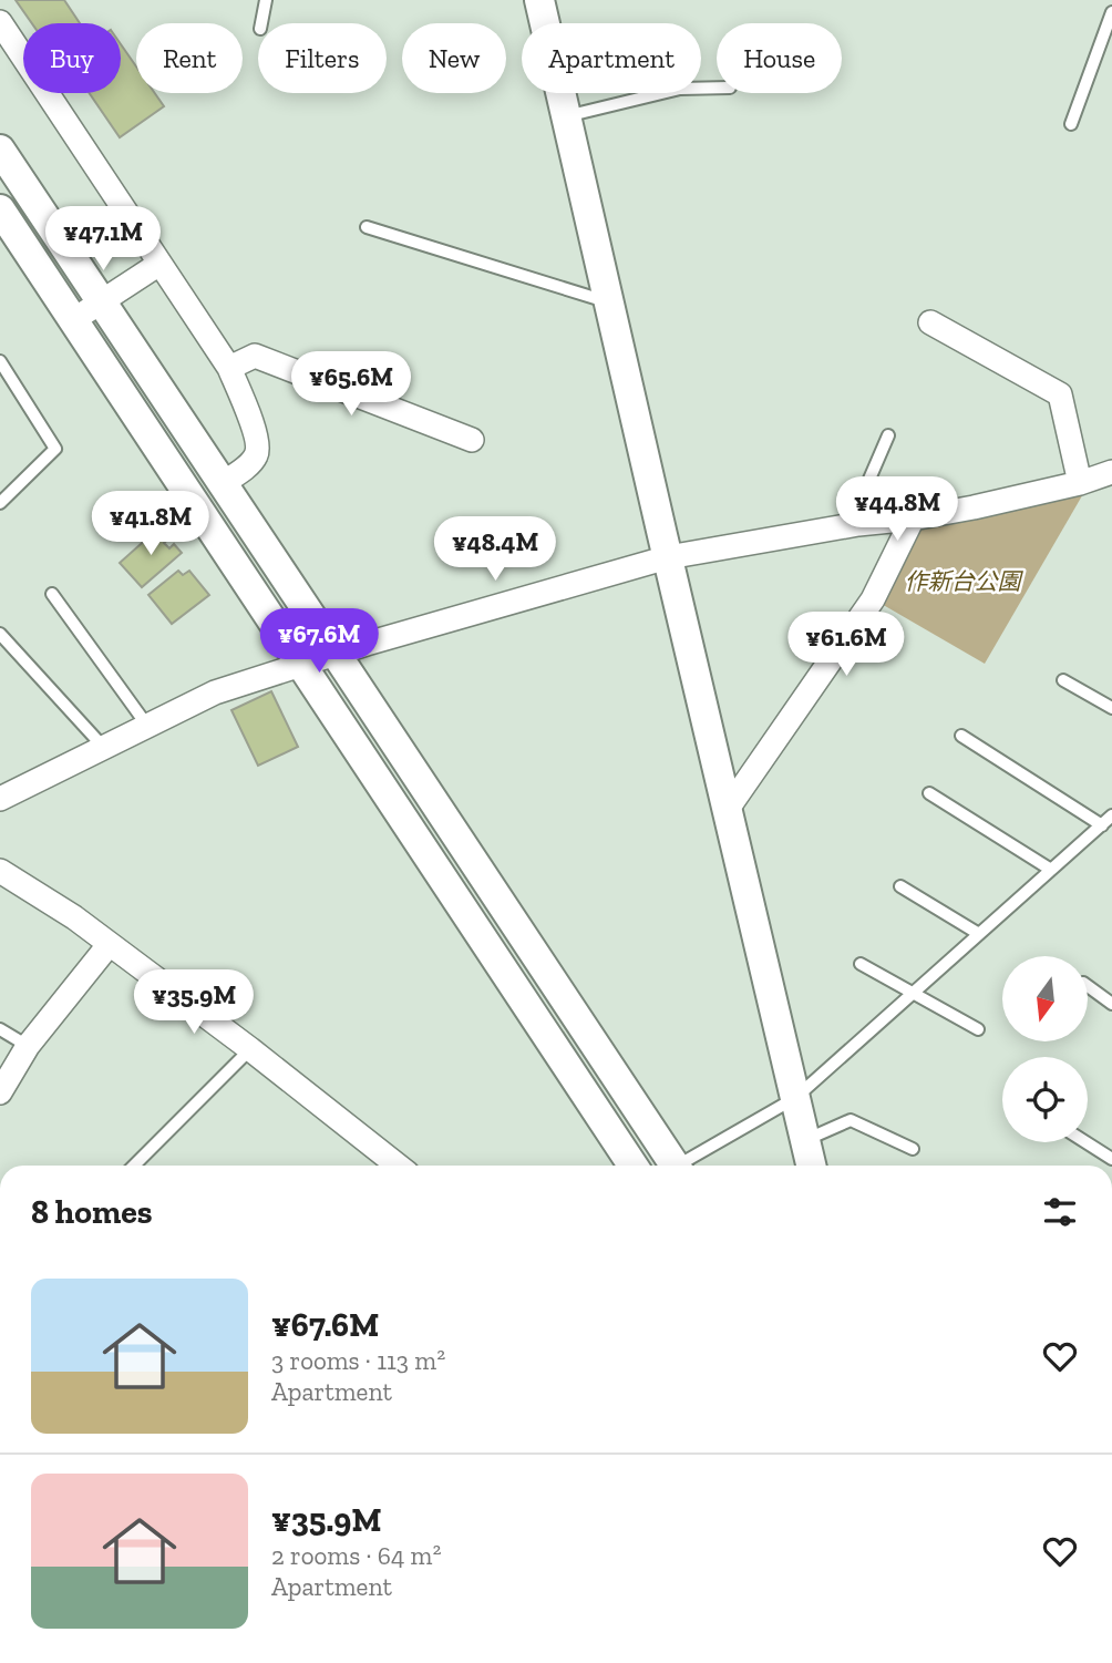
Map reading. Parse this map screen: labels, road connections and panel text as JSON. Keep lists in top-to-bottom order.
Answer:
{
  "parks": ["作新台公園"],
  "north": "bottom",
  "page": {
    "chip": [
      "Buy",
      "Rent",
      "Filters",
      "New",
      "Apartment",
      "House"
    ],
    "price": [
      "¥47.1M",
      "¥65.6M",
      "¥44.8M",
      "¥41.8M",
      "¥48.4M",
      "¥67.6M",
      "¥61.6M",
      "¥35.9M"
    ],
    "heading": "8 homes",
    "list": [
      {
        "name": "¥67.6M",
        "note": "3 rooms · 113 m² · Apartment"
      },
      {
        "name": "¥35.9M",
        "note": "2 rooms · 64 m² · Apartment"
      }
    ]
  }
}
